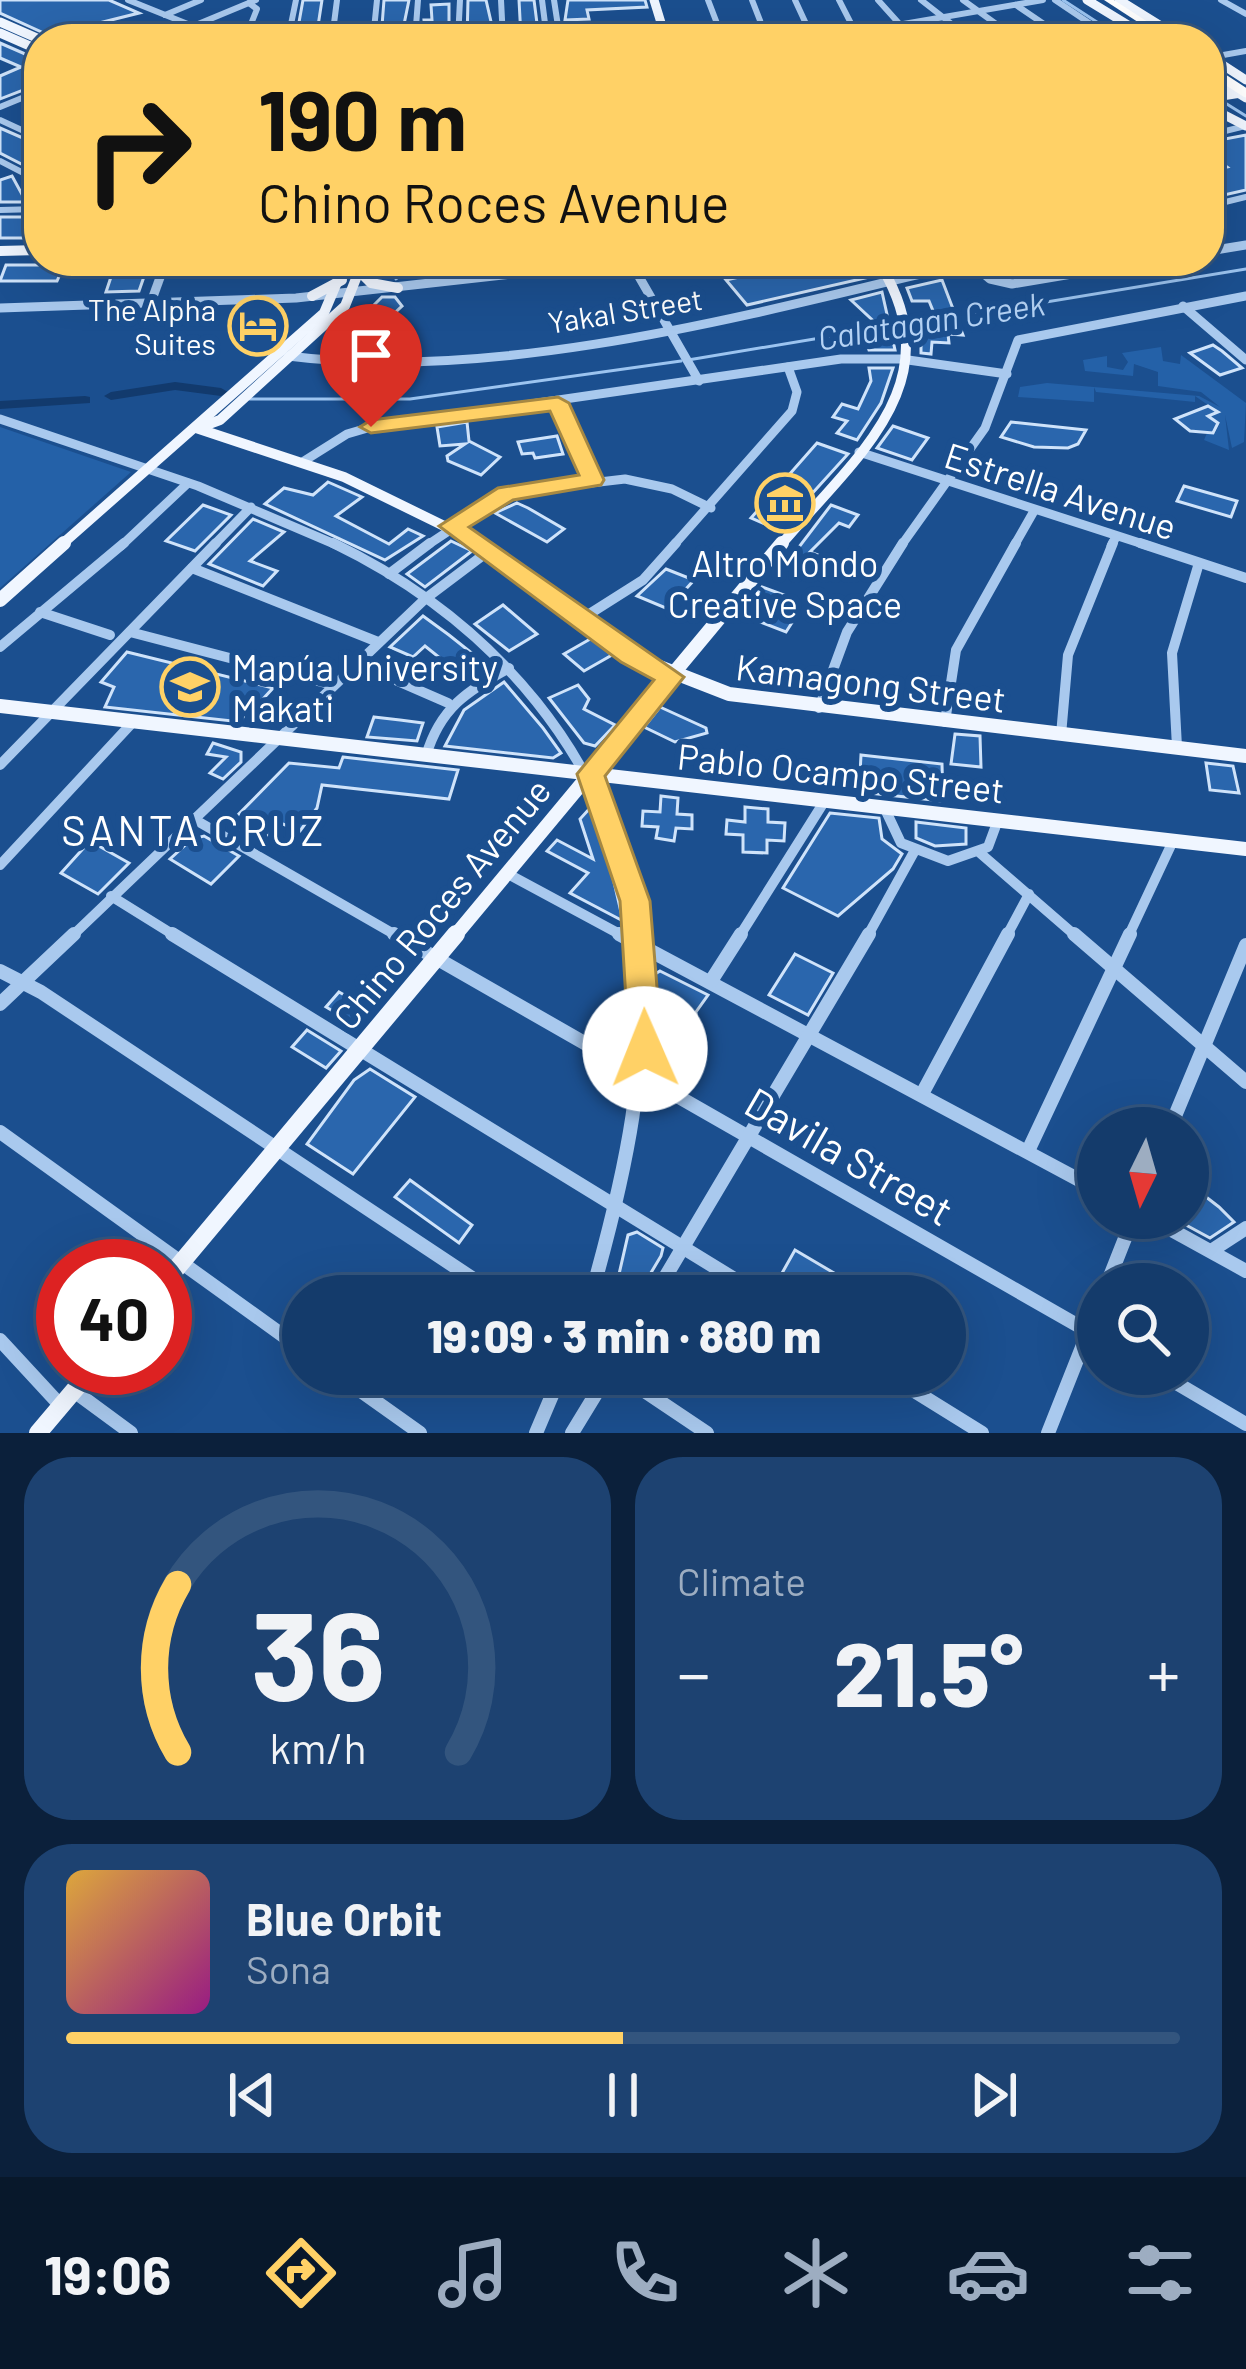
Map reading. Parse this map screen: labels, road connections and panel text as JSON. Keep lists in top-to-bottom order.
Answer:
{
  "streets": {
    "main road": ["Kamagong Street", "Pablo Ocampo Street", "Chino Roces Avenue"],
    "street": ["Yakal Street", "Estrella Avenue", "Davila Street"]
  },
  "crossings": [
    ["Yakal Street", "Chino Roces Avenue"],
    ["Estrella Avenue", "Chino Roces Avenue"],
    ["Kamagong Street", "Chino Roces Avenue"],
    ["Pablo Ocampo Street", "Chino Roces Avenue"],
    ["Chino Roces Avenue", "Davila Street"]
  ],
  "districts": ["SANTA CRUZ"],
  "water": ["Calatagan Creek"],
  "places": {
    "hotel": ["The Alpha Suites"],
    "museum": ["Altro Mondo Creative Space"],
    "school or university": ["Mapúa University Makati"]
  },
  "north": "bottom",
  "page": {
    "turn": ["190 m", "Chino Roces Avenue"],
    "limit": "40",
    "trip": "19:09 · 3 min · 880 m",
    "tile": "Climate",
    "heat": ["−", "21.5°", "+"],
    "song": ["Blue Orbit", "Sona"],
    "tabs": "19:06",
    "gauge": ["36", "km/h"]
  }
}
